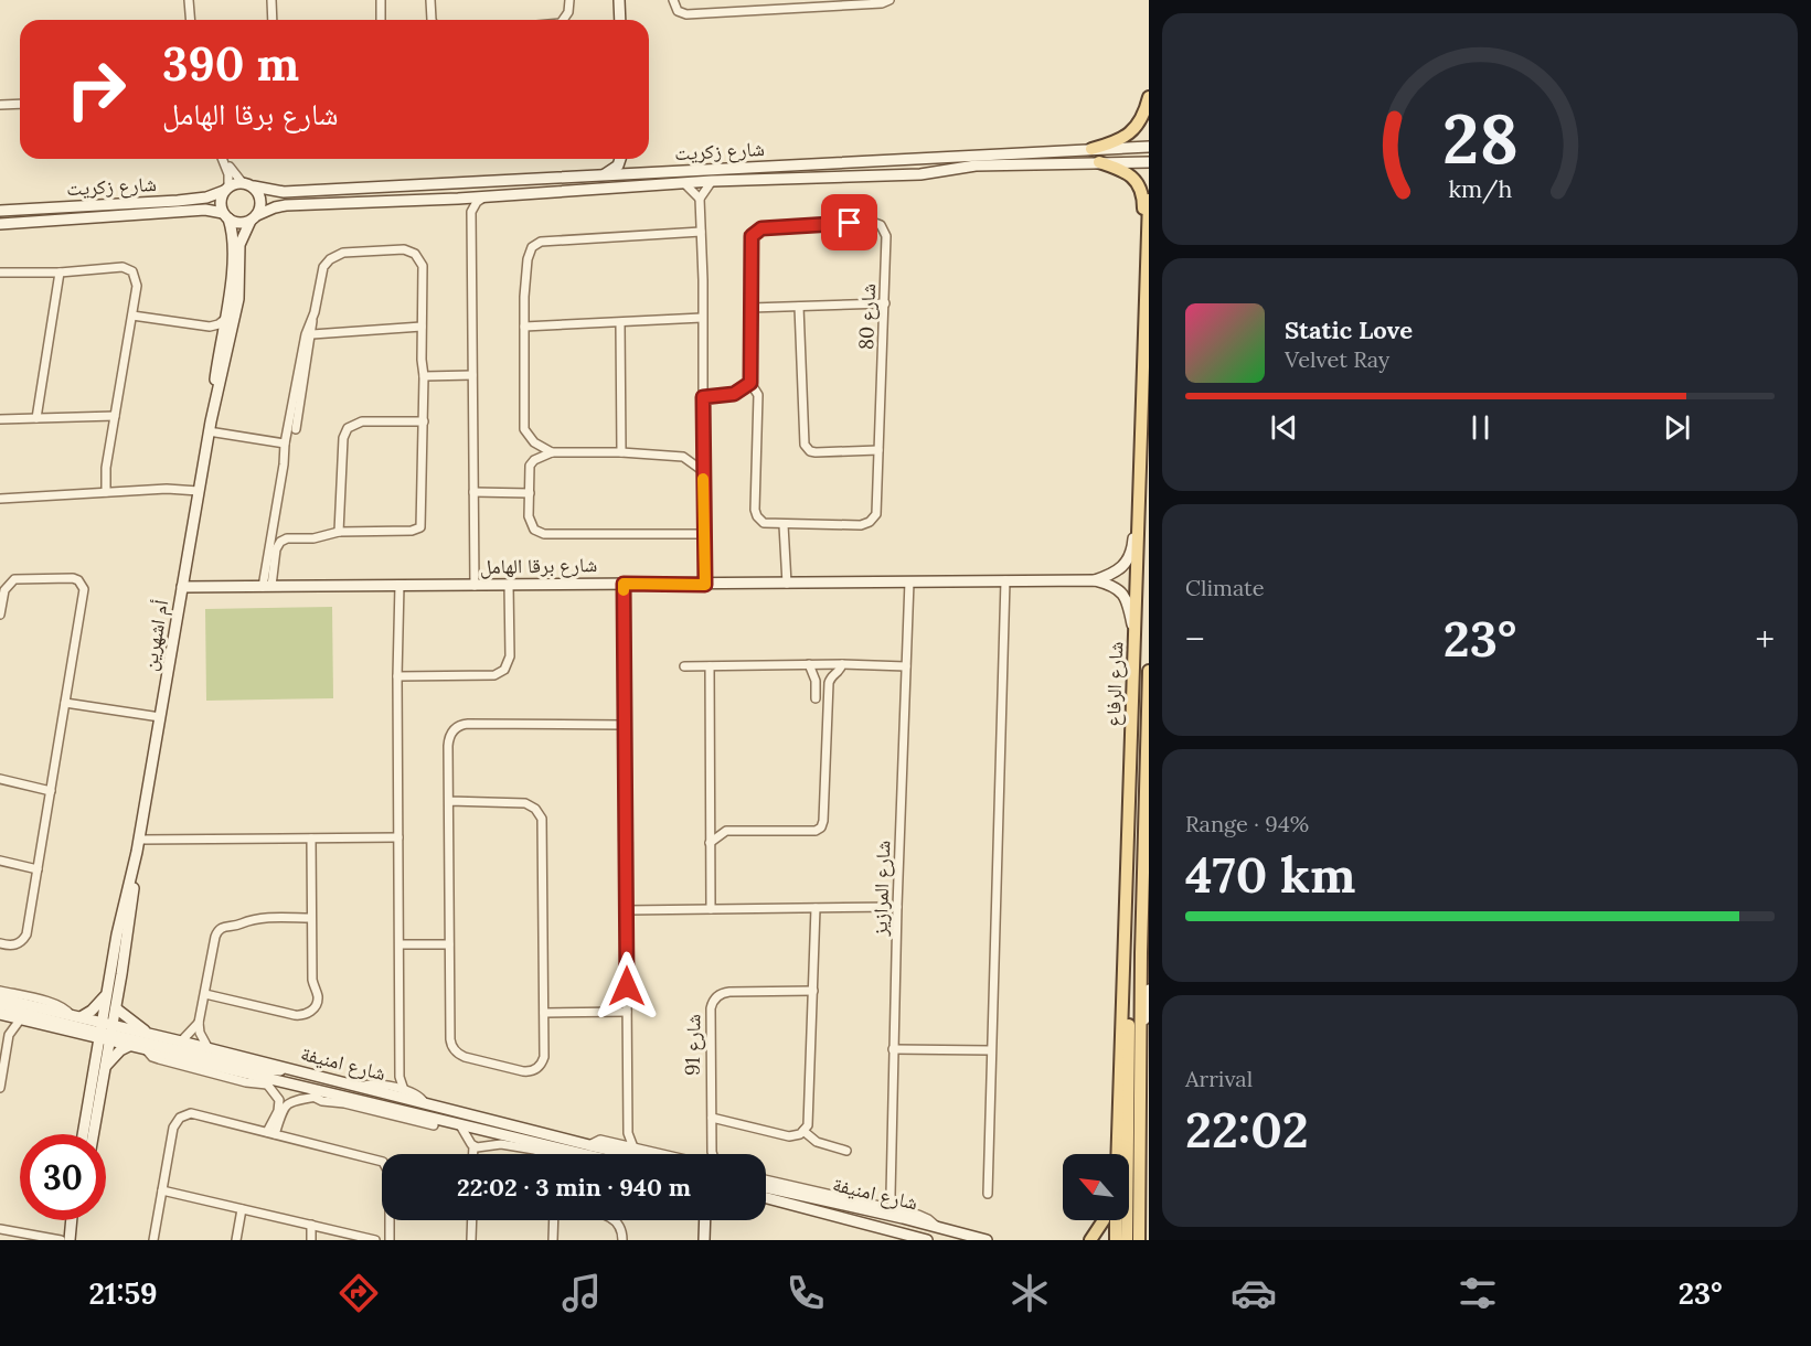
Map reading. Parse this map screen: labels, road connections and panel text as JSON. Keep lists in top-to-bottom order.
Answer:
{
  "streets": {
    "main road": ["شارع الرفاع"],
    "street": [
      "شارع زكريت",
      "شارع 80",
      "شارع برقا الهامل",
      "أم اشهرين",
      "شارع المرازيز",
      "شارع 91",
      "شارع امنيفة"
    ]
  },
  "crossings": [
    ["شارع زكريت", "أم اشهرين"],
    ["شارع برقا الهامل", "أم اشهرين"],
    ["شارع برقا الهامل", "شارع الرفاع"],
    ["شارع برقا الهامل", "شارع المرازيز"],
    ["أم اشهرين", "شارع امنيفة"]
  ],
  "north": "top left",
  "page": {
    "turn": ["390 m", "شارع برقا الهامل"],
    "song": ["Static Love", "Velvet Ray"],
    "tile": [
      "Climate",
      ["Range · 94%", "470 km"],
      ["Arrival", "22:02"]
    ],
    "heat": ["−", "23°", "+"],
    "limit": "30",
    "trip": "22:02 · 3 min · 940 m",
    "tabs": ["21:59", "23°"],
    "gauge": ["28", "km/h"]
  }
}
